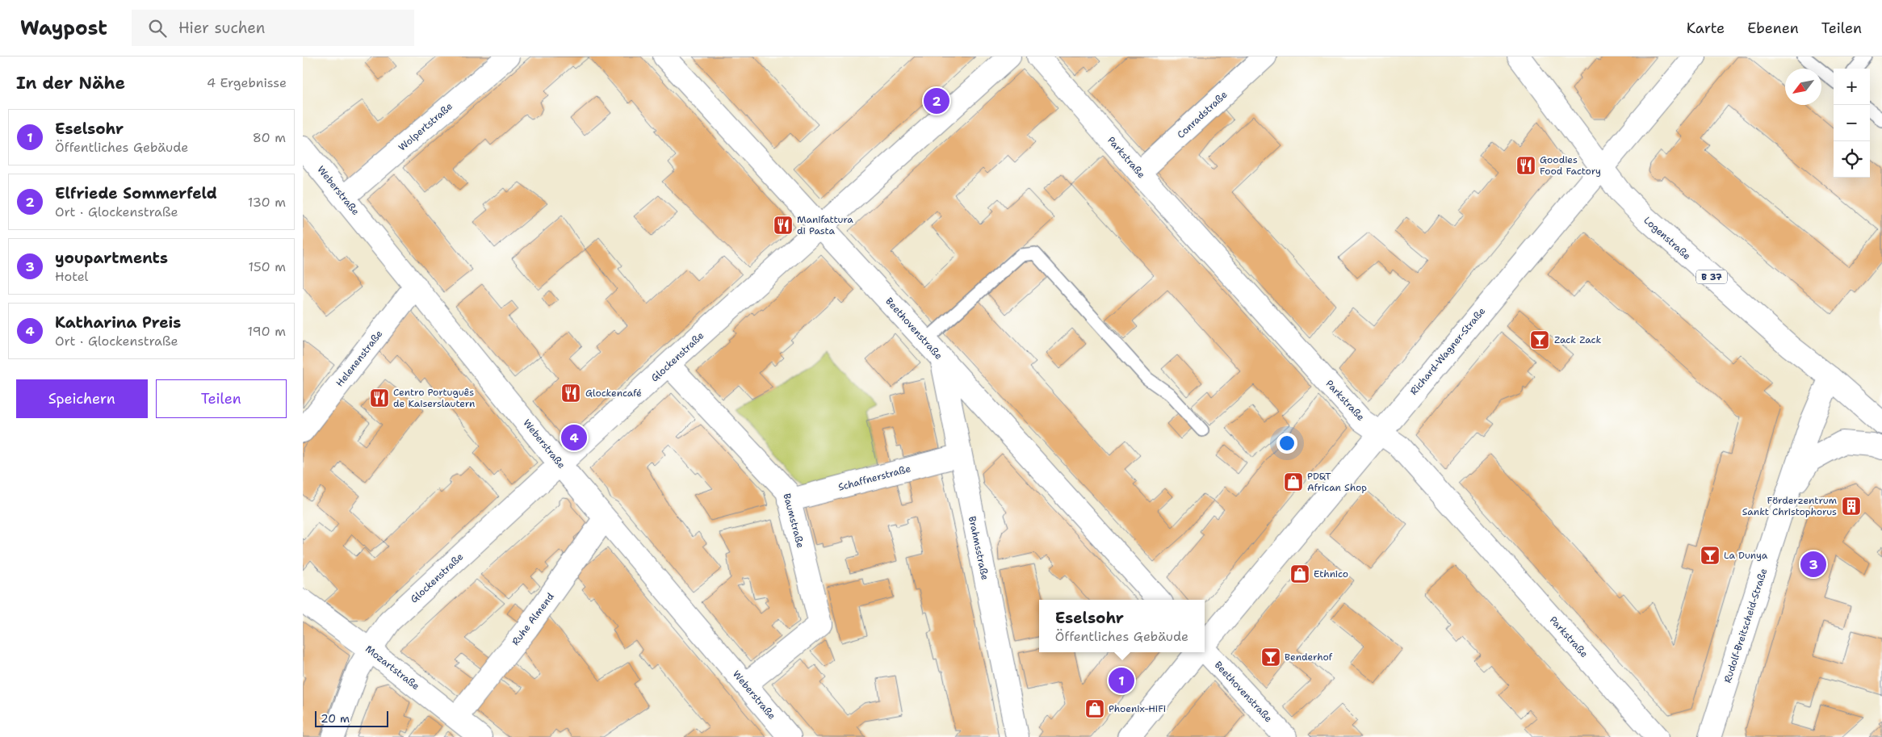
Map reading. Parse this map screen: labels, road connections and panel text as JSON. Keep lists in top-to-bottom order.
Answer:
{
  "streets": {
    "street": [
      "Conradstraße",
      "Wolpertstraße",
      "Parkstraße",
      "Weberstraße",
      "Logenstraße",
      "B 37",
      "Beethovenstraße",
      "Richard-Wagner-Straße",
      "Glockenstraße",
      "Helenenstraße",
      "Schaffnerstraße",
      "Baumstraße",
      "Brahmsstraße",
      "Ruhe Almend",
      "Rudolf-Breitscheid-Straße",
      "Mozartstraße"
    ]
  },
  "crossings": [
    ["Conradstraße", "Parkstraße"],
    ["Wolpertstraße", "Weberstraße"],
    ["Parkstraße", "Richard-Wagner-Straße"],
    ["Weberstraße", "Glockenstraße"],
    ["Weberstraße", "Helenenstraße"],
    ["Weberstraße", "Baumstraße"],
    ["Weberstraße", "Ruhe Almend"],
    ["Logenstraße", "Richard-Wagner-Straße"],
    ["Logenstraße", "Rudolf-Breitscheid-Straße"],
    ["Beethovenstraße", "Glockenstraße"],
    ["Beethovenstraße", "Brahmsstraße"],
    ["Glockenstraße", "Baumstraße"],
    ["Glockenstraße", "Mozartstraße"],
    ["Schaffnerstraße", "Baumstraße"],
    ["Schaffnerstraße", "Brahmsstraße"],
    ["Ruhe Almend", "Mozartstraße"]
  ],
  "places": {
    "restaurant": [
      "Goodies Food Factory",
      "Manifattura di Pasta",
      "Glockencafé",
      "Centro Português de Kaiserslautern"
    ],
    "bar": ["Zack Zack", "La Dunya", "Benderhof"],
    "shop": ["PD&T African Shop", "Ethnico", "Phoenix-HiFi"],
    "building": ["Förderzentrum Sankt Christophorus"]
  },
  "scale_bar": "20 m",
  "north": "bottom left",
  "page": {
    "header": "Waypost",
    "search": "Hier suchen",
    "nav": ["Karte", "Ebenen", "Teilen"],
    "heading": ["In der Nähe", "4 Ergebnisse"],
    "map_buttons": ["+", "−"],
    "pins": [
      "2",
      "4",
      "3",
      "1"
    ],
    "list": [
      {
        "mark": "1",
        "name": "Eselsohr",
        "note": "Öffentliches Gebäude",
        "value": "80 m"
      },
      {
        "mark": "2",
        "name": "Elfriede Sommerfeld",
        "note": "Ort · Glockenstraße",
        "value": "130 m"
      },
      {
        "mark": "3",
        "name": "youpartments",
        "note": "Hotel",
        "value": "150 m"
      },
      {
        "mark": "4",
        "name": "Katharina Preis",
        "note": "Ort · Glockenstraße",
        "value": "190 m"
      }
    ],
    "buttons": ["Speichern", "Teilen"],
    "popup": ["Eselsohr", "Öffentliches Gebäude"],
    "scale": "20 m"
  }
}
